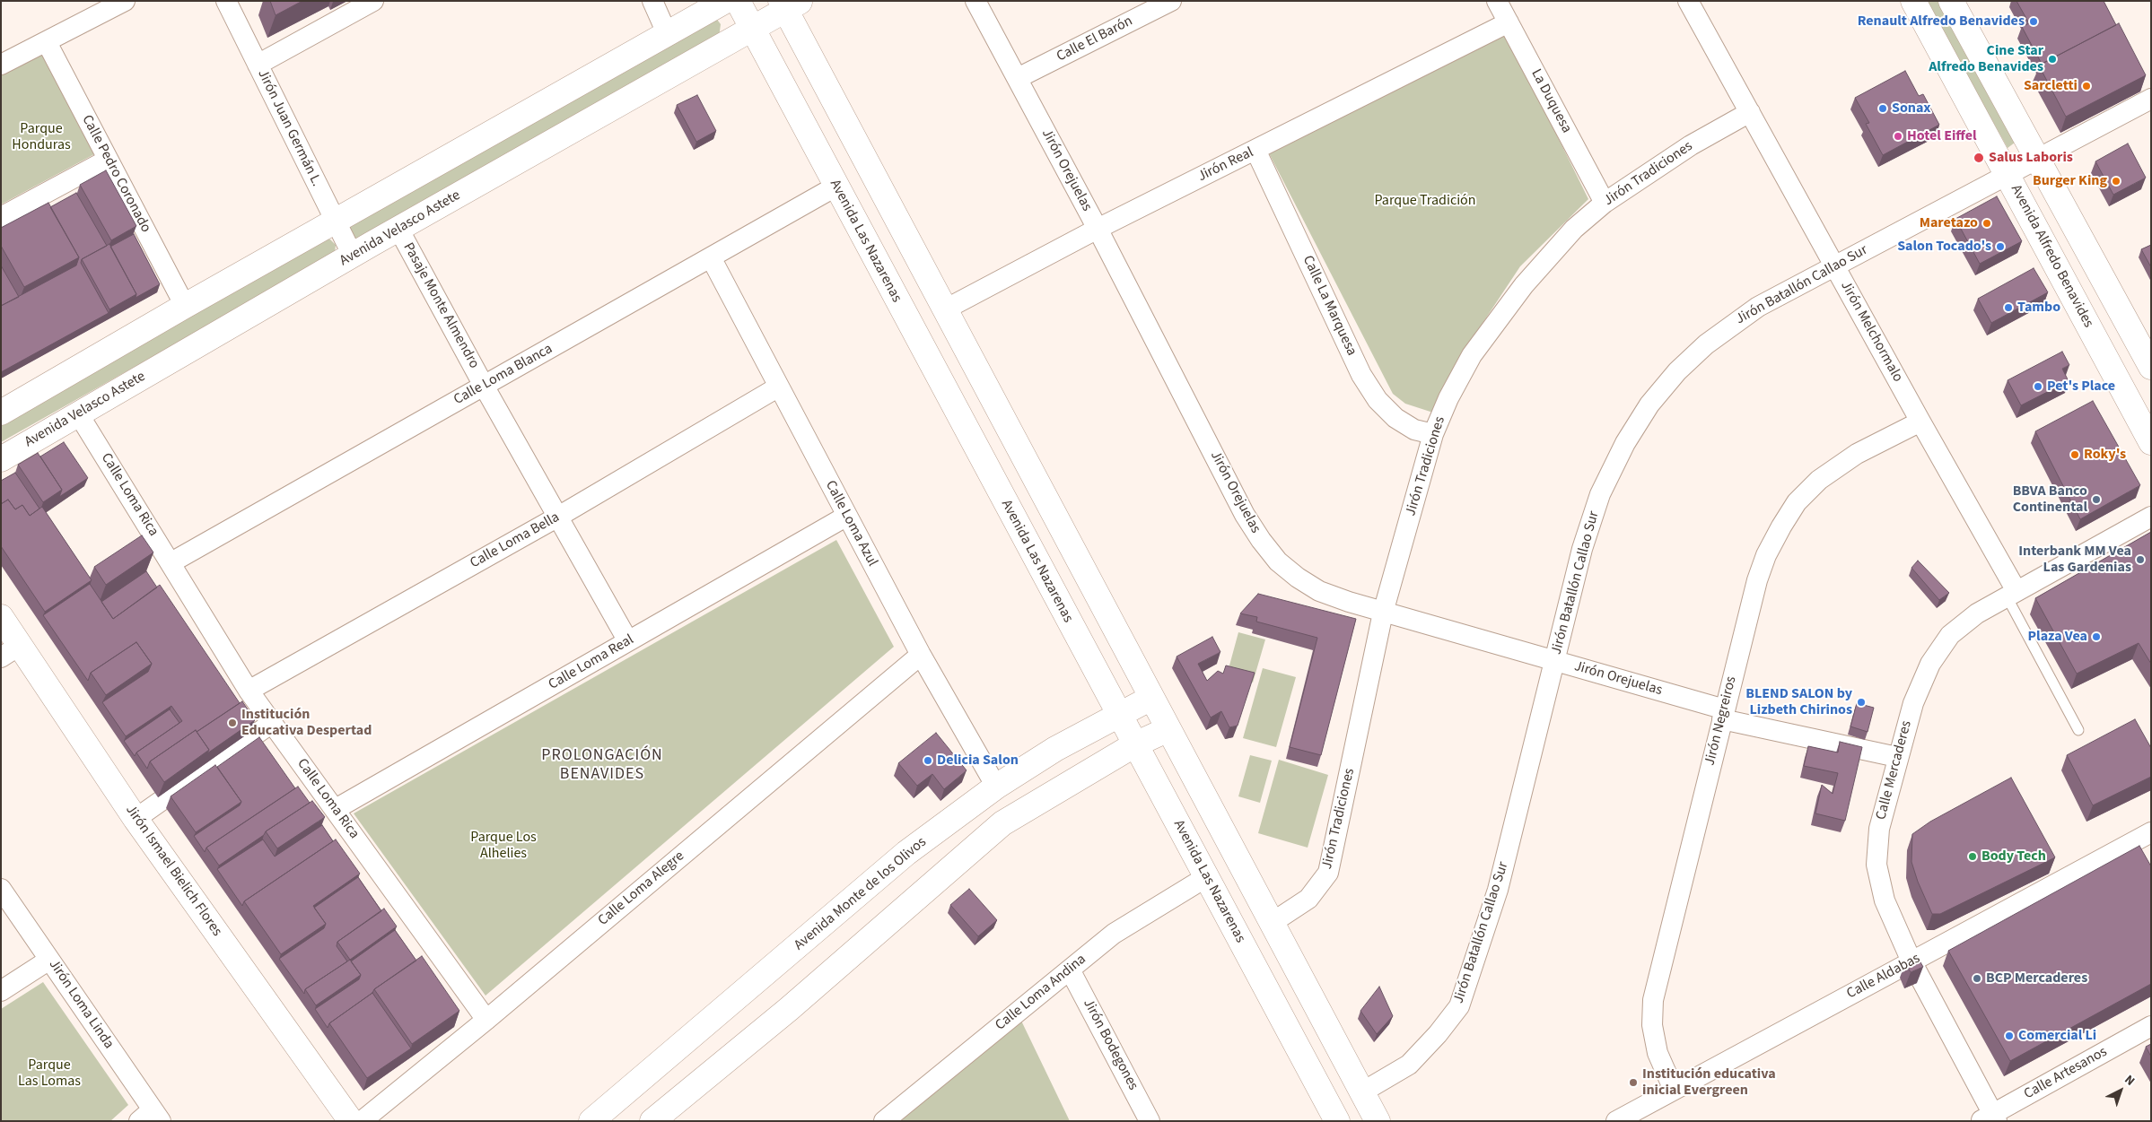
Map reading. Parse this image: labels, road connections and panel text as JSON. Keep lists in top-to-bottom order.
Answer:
{
  "streets": {
    "street": [
      "Calle El Barón",
      "La Duquesa",
      "Jirón Juan Germán L.",
      "Jirón Real",
      "Jirón Orejuelas",
      "Calle Pedro Coronado",
      "Jirón Tradiciones",
      "Avenida Velasco Astete",
      "Avenida Las Nazarenas",
      "Avenida Alfredo Benavides",
      "Jirón Batallón Callao Sur",
      "Pasaje Monte Almendro",
      "Calle La Marquesa",
      "Jirón Melchormalo",
      "Calle Loma Blanca",
      "Calle Loma Rica",
      "Calle Loma Azul",
      "Calle Loma Bella",
      "Calle Loma Real",
      "Jirón Negreiros",
      "Calle Mercaderes",
      "Jirón Ismael Bielich Flores",
      "Calle Loma Alegre",
      "Avenida Monte de los Olivos",
      "Calle Aldabas",
      "Calle Loma Andina",
      "Jirón Loma Linda",
      "Jirón Bodegones",
      "Calle Artesanos"
    ]
  },
  "crossings": [
    ["Calle El Barón", "Jirón Orejuelas"],
    ["La Duquesa", "Jirón Real"],
    ["La Duquesa", "Jirón Tradiciones"],
    ["Jirón Juan Germán L.", "Avenida Velasco Astete"],
    ["Jirón Real", "Jirón Orejuelas"],
    ["Jirón Real", "Calle La Marquesa"],
    ["Jirón Orejuelas", "Jirón Tradiciones"],
    ["Jirón Orejuelas", "Jirón Batallón Callao Sur"],
    ["Jirón Orejuelas", "Jirón Negreiros"],
    ["Jirón Orejuelas", "Calle Mercaderes"],
    ["Jirón Tradiciones", "Calle La Marquesa"],
    ["Jirón Tradiciones", "Jirón Melchormalo"],
    ["Avenida Velasco Astete", "Avenida Las Nazarenas"],
    ["Avenida Velasco Astete", "Pasaje Monte Almendro"],
    ["Avenida Velasco Astete", "Calle Loma Rica"],
    ["Avenida Las Nazarenas", "Calle Loma Blanca"],
    ["Avenida Las Nazarenas", "Avenida Monte de los Olivos"],
    ["Avenida Las Nazarenas", "Calle Loma Andina"],
    ["Avenida Alfredo Benavides", "Jirón Batallón Callao Sur"],
    ["Jirón Batallón Callao Sur", "Jirón Melchormalo"],
    ["Pasaje Monte Almendro", "Calle Loma Blanca"],
    ["Pasaje Monte Almendro", "Calle Loma Bella"],
    ["Pasaje Monte Almendro", "Calle Loma Real"],
    ["Jirón Melchormalo", "Jirón Negreiros"],
    ["Jirón Melchormalo", "Calle Mercaderes"],
    ["Calle Loma Blanca", "Calle Loma Rica"],
    ["Calle Loma Blanca", "Calle Loma Azul"],
    ["Calle Loma Rica", "Calle Loma Bella"],
    ["Calle Loma Rica", "Calle Loma Real"],
    ["Calle Loma Rica", "Calle Loma Alegre"],
    ["Calle Loma Azul", "Calle Loma Bella"],
    ["Calle Loma Azul", "Calle Loma Real"],
    ["Calle Loma Azul", "Calle Loma Alegre"],
    ["Calle Loma Azul", "Avenida Monte de los Olivos"],
    ["Jirón Negreiros", "Calle Aldabas"],
    ["Calle Mercaderes", "Calle Aldabas"],
    ["Calle Mercaderes", "Calle Artesanos"],
    ["Calle Loma Andina", "Jirón Bodegones"]
  ],
  "districts": ["PROLONGACIÓN BENAVIDES"],
  "parks": [
    "Parque Honduras",
    "Parque Tradición",
    "Parque Los Alhelies",
    "Parque Las Lomas"
  ],
  "places": [
    "Renault Alfredo Benavides",
    "Cine Star Alfredo Benavides",
    "Sarcletti",
    "Sonax",
    "Hotel Eiffel",
    "Salus Laboris",
    "Burger King",
    "Maretazo",
    "Salon Tocado's",
    "Tambo",
    "Pet's Place",
    "Roky's",
    "BBVA Banco Continental",
    "Interbank MM Vea Las Gardenias",
    "Plaza Vea",
    "BLEND SALON by Lizbeth Chirinos",
    "Institución Educativa Despertad",
    "Delicia Salon",
    "Body Tech",
    "BCP Mercaderes",
    "Comercial Li",
    "Institución educativa inicial Evergreen"
  ],
  "north": "top right"
}
